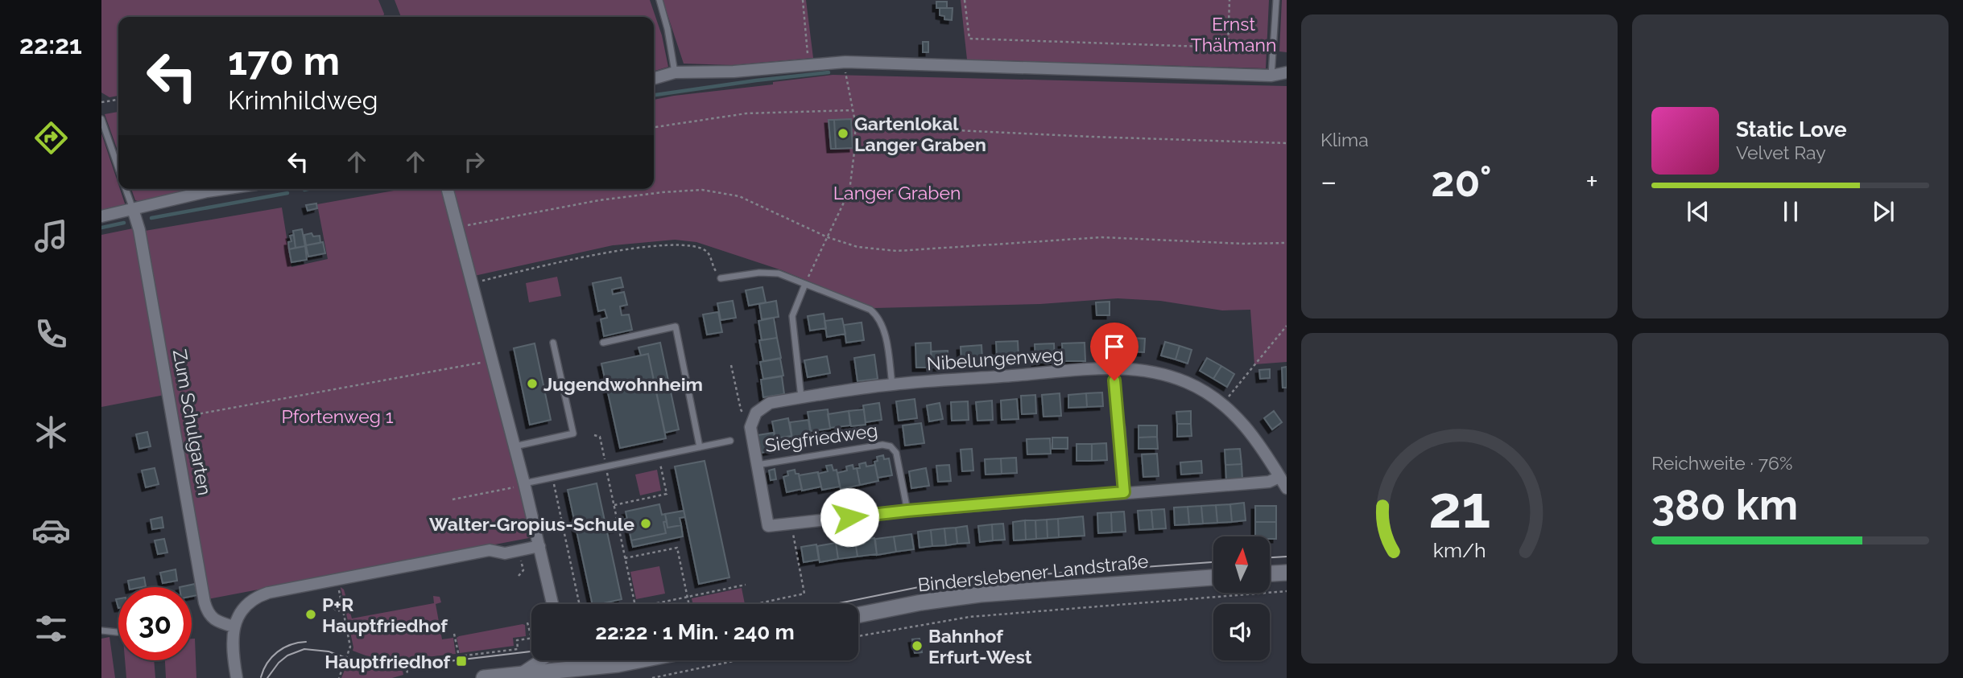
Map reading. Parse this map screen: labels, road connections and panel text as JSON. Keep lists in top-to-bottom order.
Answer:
{
  "streets": {
    "main road": ["Binderslebener Landstraße"],
    "street": ["Nibelungenweg", "Zum Schulgarten", "Siegfriedweg"]
  },
  "crossings": [
    ["Nibelungenweg", "Siegfriedweg"]
  ],
  "parks": ["Ernst Thälmann", "Langer Graben", "Pfortenweg 1"],
  "places": {
    "other": [
      "Gartenlokal Langer Graben",
      "Jugendwohnheim",
      "Walter-Gropius-Schule",
      "P+R Hauptfriedhof",
      "Bahnhof Erfurt-West"
    ],
    "transit": ["Hauptfriedhof"]
  },
  "north": "top",
  "page": {
    "tabs": "22:21",
    "tile": [
      "Klima",
      ["Reichweite · 76%", "380 km"]
    ],
    "turn": ["170 m", "Krimhildweg"],
    "song": ["Static Love", "Velvet Ray"],
    "heat": ["−", "20°", "+"],
    "limit": "30",
    "trip": "22:22 · 1 Min. · 240 m",
    "gauge": ["21", "km/h"]
  }
}
